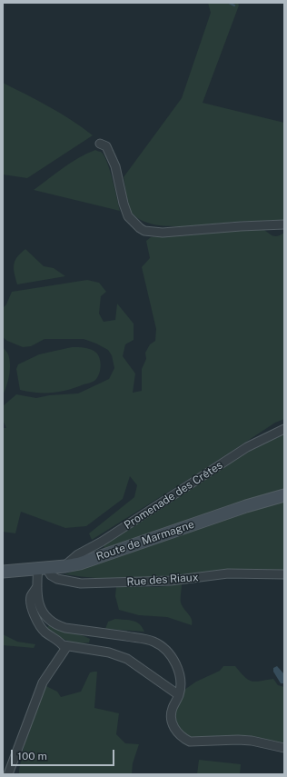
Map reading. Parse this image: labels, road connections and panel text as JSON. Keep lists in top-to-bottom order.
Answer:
{
  "streets": {
    "street": ["Promenade des Crêtes", "Route de Marmagne", "Rue des Riaux"]
  },
  "crossings": [
    ["Promenade des Crêtes", "Route de Marmagne"],
    ["Route de Marmagne", "Rue des Riaux"]
  ],
  "scale_bar": "100 m"
}
